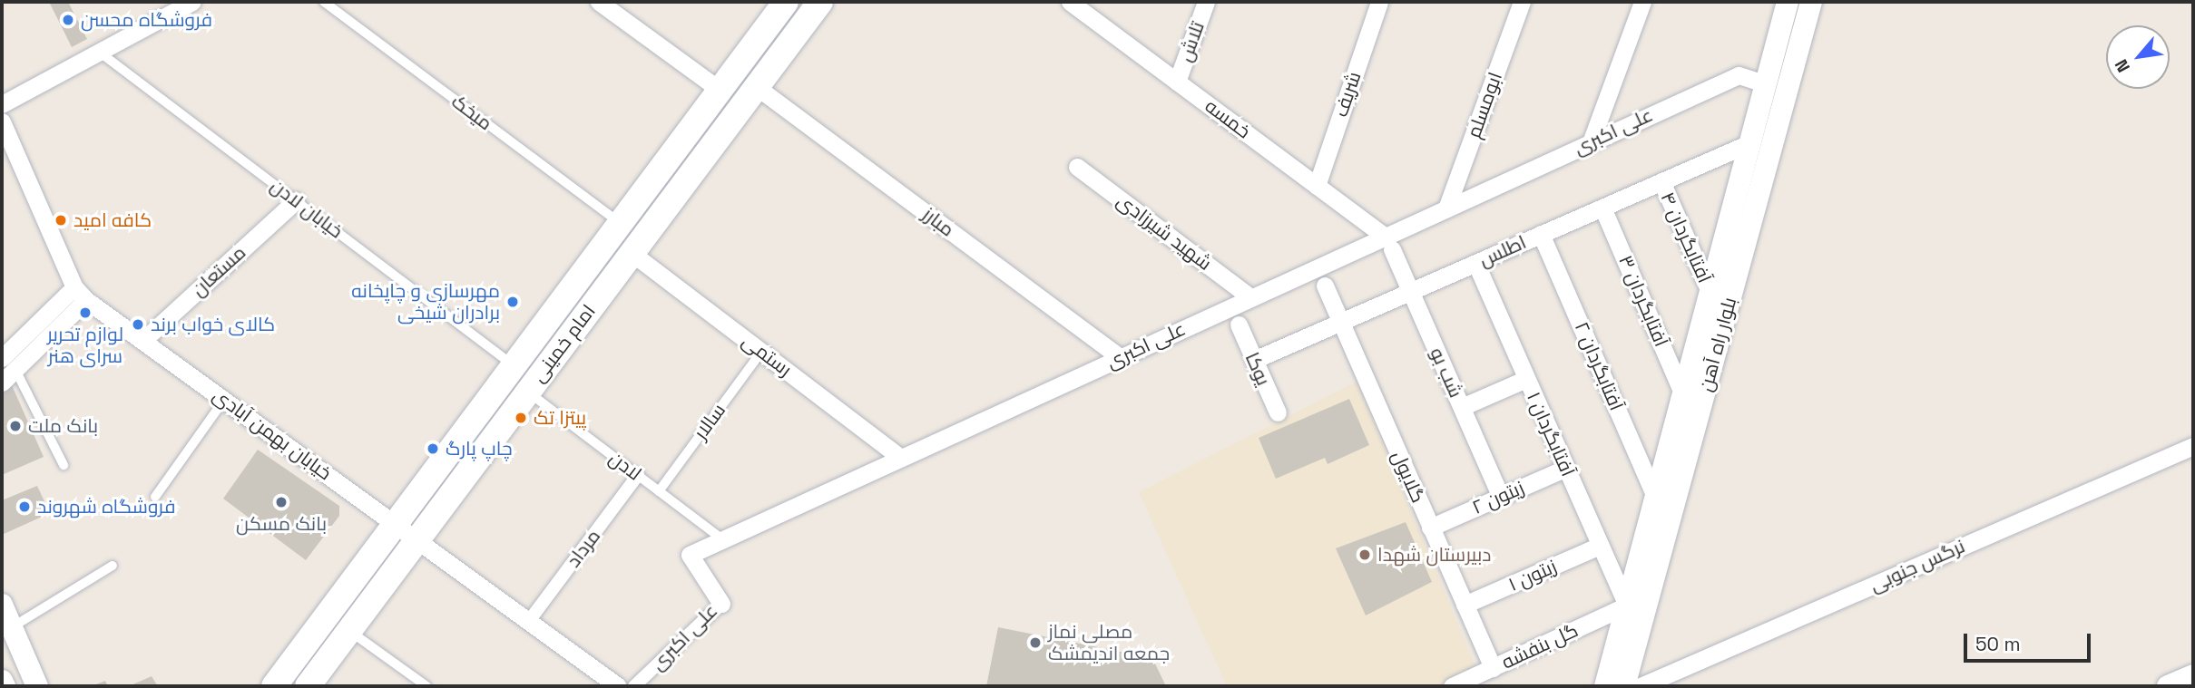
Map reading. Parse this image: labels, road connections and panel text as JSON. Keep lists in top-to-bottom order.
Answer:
{
  "streets": {
    "main road": ["امام خمینی"],
    "street": [
      "تلاش",
      "شریف",
      "ابومسلم",
      "خمسه",
      "علی اکبری",
      "مبارز",
      "شهید شیرزادی",
      "آفتابگردان ۴",
      "اطلس",
      "مستعان",
      "آفتابگردان ۳",
      "بلوار راه آهن",
      "رستمی",
      "آفتابگردان ۲",
      "یوکا",
      "شب بو",
      "خیابان بهمن آبادی",
      "آفتابگردان ۱",
      "گلایول",
      "زیتون ۲",
      "مرداد",
      "نرگس جنوبی",
      "زیتون ۱",
      "گل بنفشه"
    ],
    "lane": [
      "میخک",
      "خیابان لادن",
      "سالار",
      "لادن"
    ]
  },
  "crossings": [
    ["تلاش", "خمسه"],
    ["شریف", "خمسه"],
    ["ابومسلم", "علی اکبری"],
    ["میخک", "امام خمینی"],
    ["خمسه", "علی اکبری"],
    ["خمسه", "شب بو"],
    ["علی اکبری", "مبارز"],
    ["علی اکبری", "شهید شیرزادی"],
    ["علی اکبری", "بلوار راه آهن"],
    ["علی اکبری", "رستمی"],
    ["علی اکبری", "شب بو"],
    ["علی اکبری", "لادن"],
    ["خیابان لادن", "مستعان"],
    ["خیابان لادن", "امام خمینی"],
    ["مبارز", "امام خمینی"],
    ["آفتابگردان ۴", "اطلس"],
    ["آفتابگردان ۴", "بلوار راه آهن"],
    ["اطلس", "آفتابگردان ۳"],
    ["اطلس", "بلوار راه آهن"],
    ["اطلس", "آفتابگردان ۲"],
    ["اطلس", "یوکا"],
    ["اطلس", "شب بو"],
    ["اطلس", "آفتابگردان ۱"],
    ["اطلس", "گلایول"],
    ["مستعان", "خیابان بهمن آبادی"],
    ["آفتابگردان ۳", "بلوار راه آهن"],
    ["امام خمینی", "رستمی"],
    ["امام خمینی", "خیابان بهمن آبادی"],
    ["امام خمینی", "لادن"],
    ["بلوار راه آهن", "آفتابگردان ۲"],
    ["بلوار راه آهن", "آفتابگردان ۱"],
    ["بلوار راه آهن", "گل بنفشه"],
    ["رستمی", "سالار"],
    ["شب بو", "زیتون ۲"],
    ["سالار", "لادن"],
    ["خیابان بهمن آبادی", "مرداد"],
    ["آفتابگردان ۱", "زیتون ۲"],
    ["آفتابگردان ۱", "زیتون ۱"],
    ["آفتابگردان ۱", "گل بنفشه"],
    ["لادن", "مرداد"],
    ["گلایول", "زیتون ۲"],
    ["گلایول", "زیتون ۱"],
    ["گلایول", "گل بنفشه"]
  ],
  "places": [
    "فروشگاه محسن",
    "کافه امید",
    "مهرسازی و چاپخانه برادران شیخی",
    "لوازم تحریر سرای هنر",
    "کالای خواب برند",
    "پیتزا تک",
    "بانک ملت",
    "چاپ پارگ",
    "بانک مسکن",
    "فروشگاه شهروند",
    "دبیرستان شهدا",
    "مصلی نماز جمعه اندیمشک"
  ],
  "scale_bar": "50 m",
  "north": "bottom left"
}
